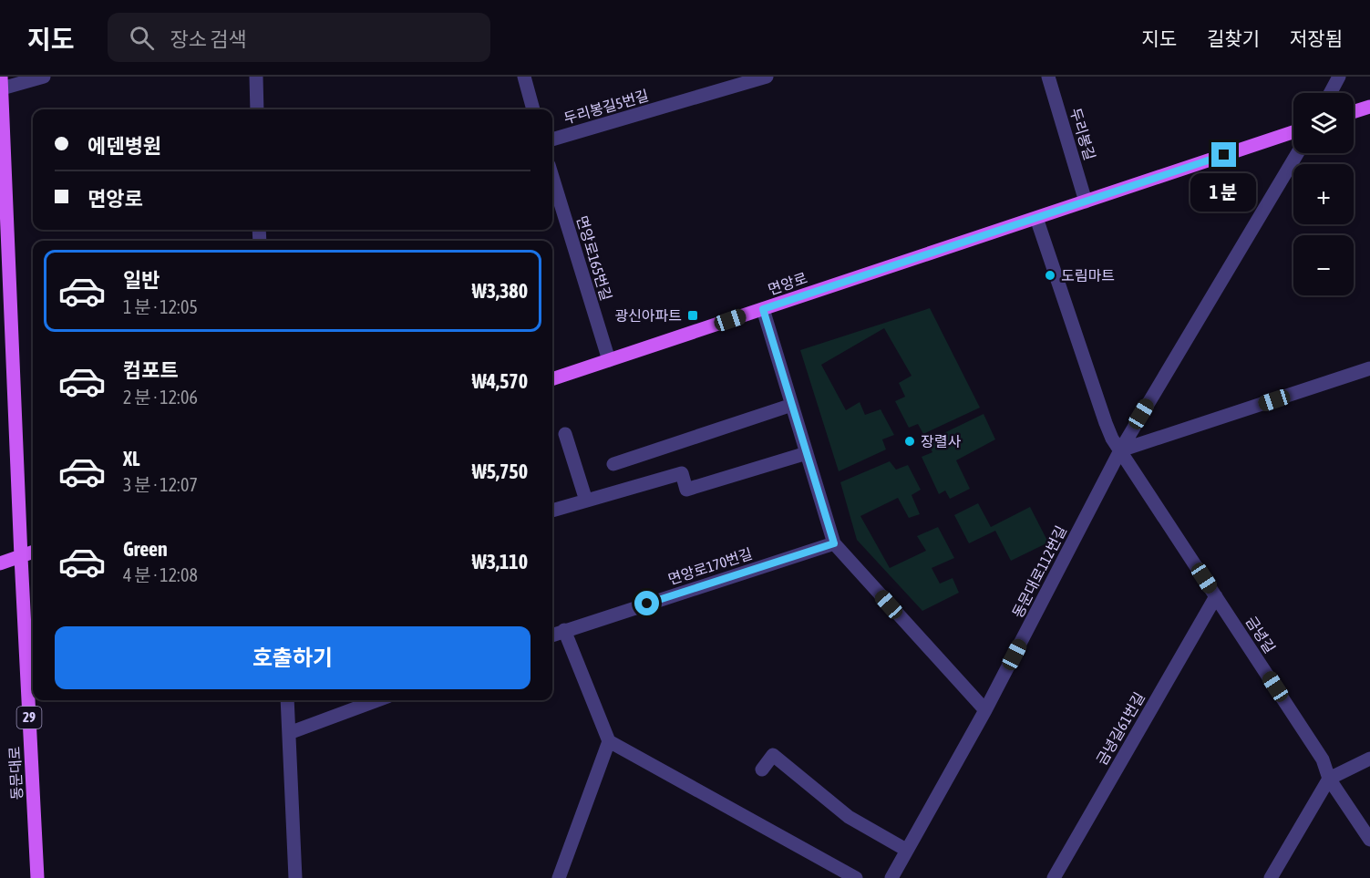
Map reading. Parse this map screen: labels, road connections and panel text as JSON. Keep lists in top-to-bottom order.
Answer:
{
  "streets": {
    "main road": ["면앙로", "29", "동문대로"],
    "street": [
      "두리봉길5번길",
      "두리봉길",
      "면앙로165번길",
      "면앙로170번길",
      "동문대로112번길",
      "금녕길",
      "금녕길61번길"
    ]
  },
  "crossings": [
    ["두리봉길", "면앙로"],
    ["면앙로165번길", "면앙로"],
    ["동문대로112번길", "금녕길"],
    ["금녕길", "금녕길61번길"]
  ],
  "places": {
    "other": ["도림마트", "장렬사"],
    "transit": ["광신아파트"]
  },
  "page": {
    "header": "지도",
    "search": "장소 검색",
    "nav": ["지도", "길찾기", "저장됨"],
    "map_buttons": ["+", "−"],
    "banner": ["에덴병원", "면앙로"],
    "bubble": "1 분",
    "list": [
      {
        "name": "일반",
        "note": "1 분 · 12:05",
        "value": "₩3,380"
      },
      {
        "name": "컴포트",
        "note": "2 분 · 12:06",
        "value": "₩4,570"
      },
      {
        "name": "XL",
        "note": "3 분 · 12:07",
        "value": "₩5,750"
      },
      {
        "name": "Green",
        "note": "4 분 · 12:08",
        "value": "₩3,110"
      }
    ],
    "buttons": "호출하기"
  }
}
